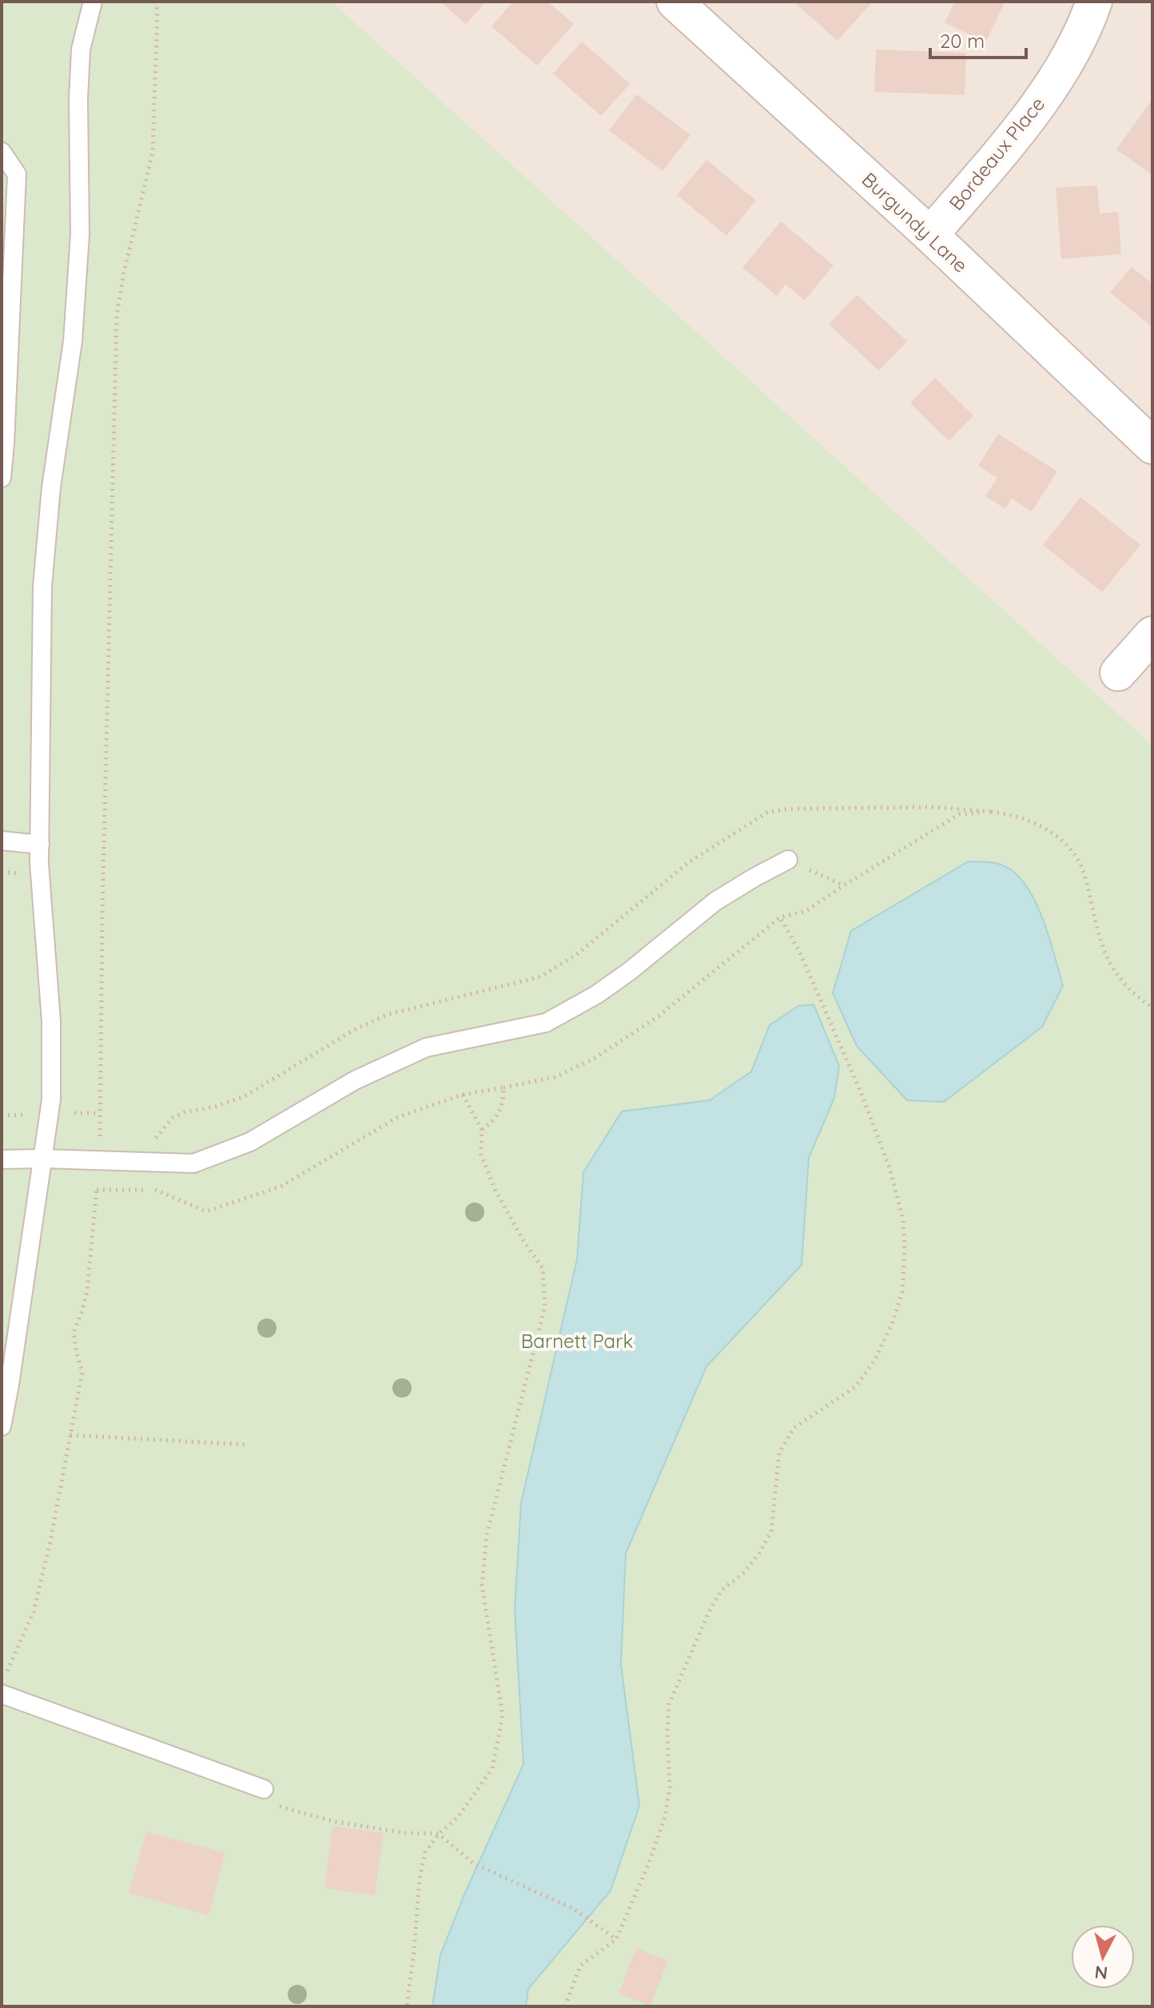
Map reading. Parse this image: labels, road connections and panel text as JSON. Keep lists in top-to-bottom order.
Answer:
{
  "streets": {
    "street": ["Bordeaux Place", "Burgundy Lane"]
  },
  "crossings": [
    ["Bordeaux Place", "Burgundy Lane"]
  ],
  "parks": ["Barnett Park"],
  "scale_bar": "20 m",
  "north": "bottom"
}
